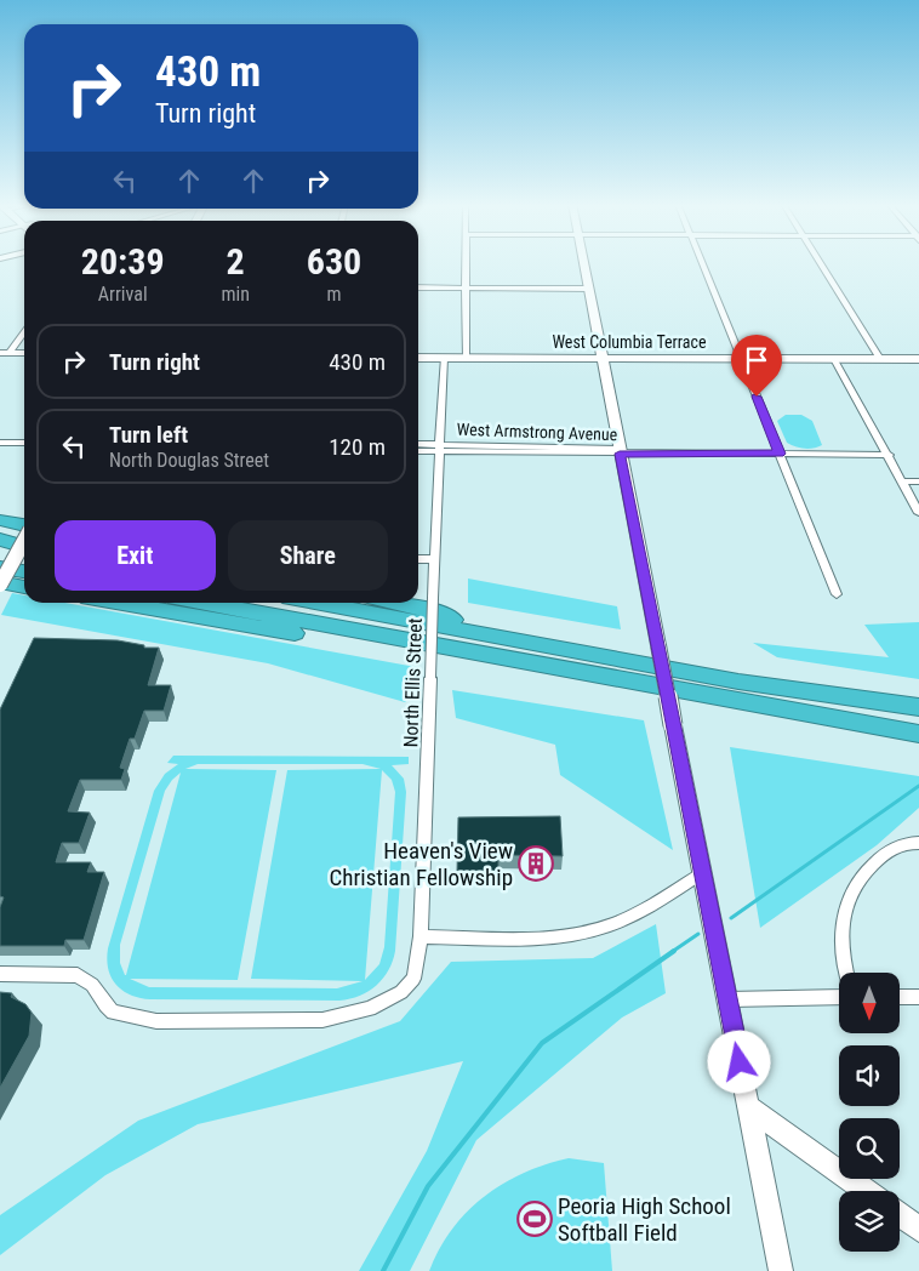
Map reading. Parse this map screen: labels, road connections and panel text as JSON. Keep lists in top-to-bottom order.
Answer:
{
  "streets": {
    "main road": ["West Columbia Terrace"],
    "street": ["West Armstrong Avenue", "North Ellis Street"]
  },
  "crossings": [
    ["West Columbia Terrace", "North Ellis Street"],
    ["West Armstrong Avenue", "North Ellis Street"]
  ],
  "places": {
    "building": ["Heaven's View Christian Fellowship"],
    "sports": ["Peoria High School Softball Field"]
  },
  "north": "bottom",
  "page": {
    "turn": ["430 m", "Turn right"],
    "eta": [
      "20:39",
      "Arrival",
      "2",
      "min",
      "630",
      "m"
    ],
    "list": [
      {
        "name": "Turn right",
        "value": "430 m"
      },
      {
        "name": "Turn left",
        "note": "North Douglas Street",
        "value": "120 m"
      }
    ],
    "buttons": ["Exit", "Share"]
  }
}
